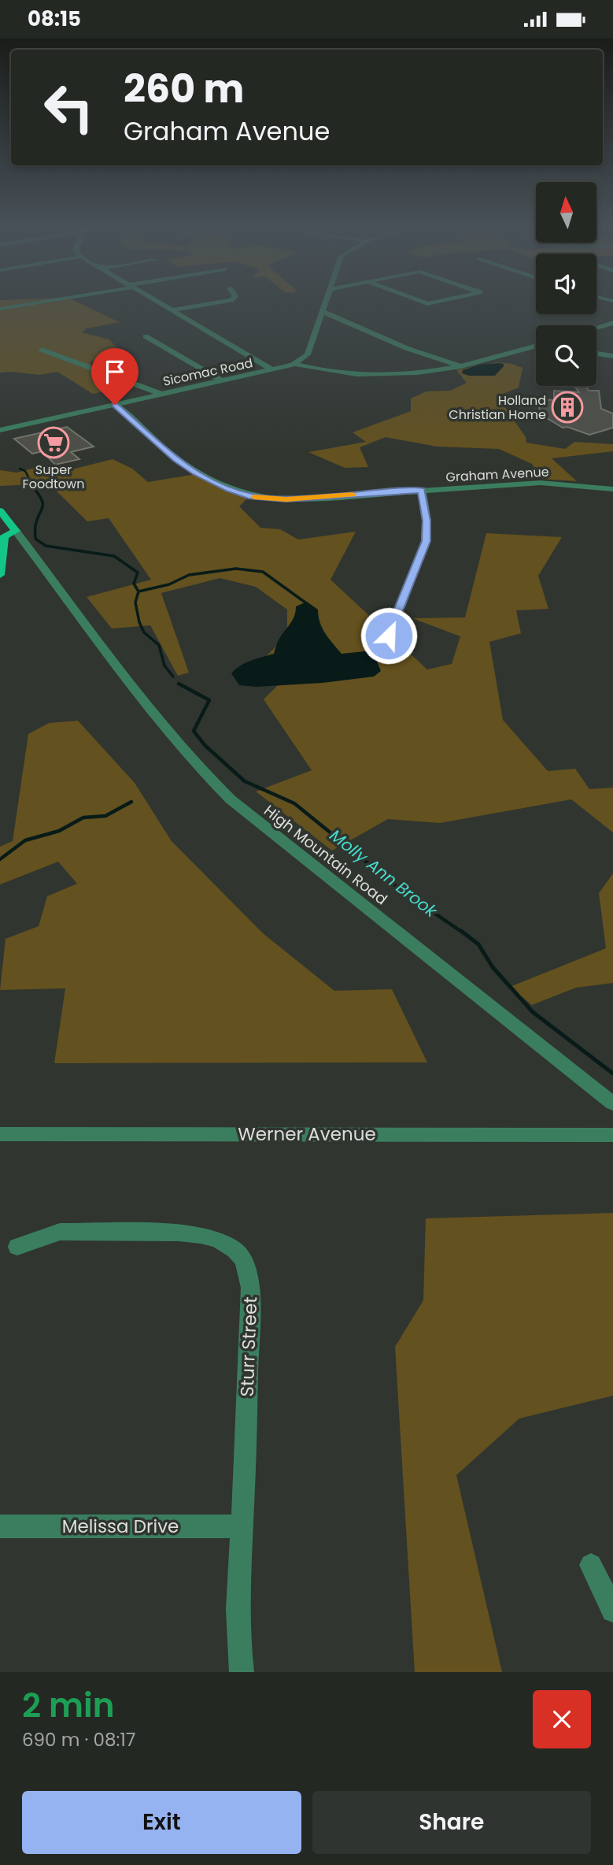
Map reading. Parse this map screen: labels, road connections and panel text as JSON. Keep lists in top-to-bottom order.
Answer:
{
  "streets": {
    "main road": ["High Mountain Road"],
    "street": [
      "Sicomac Road",
      "Graham Avenue",
      "Werner Avenue",
      "Sturr Street",
      "Melissa Drive"
    ]
  },
  "crossings": [
    ["Sicomac Road", "Graham Avenue"],
    ["Sturr Street", "Melissa Drive"]
  ],
  "water": ["Molly Ann Brook"],
  "places": {
    "building": ["Holland Christian Home"],
    "supermarket": ["Super Foodtown"]
  },
  "north": "top",
  "page": {
    "status": "08:15",
    "turn": ["260 m", "Graham Avenue"],
    "heading": ["2 min", "690 m · 08:17"],
    "buttons": ["Exit", "Share"]
  }
}
